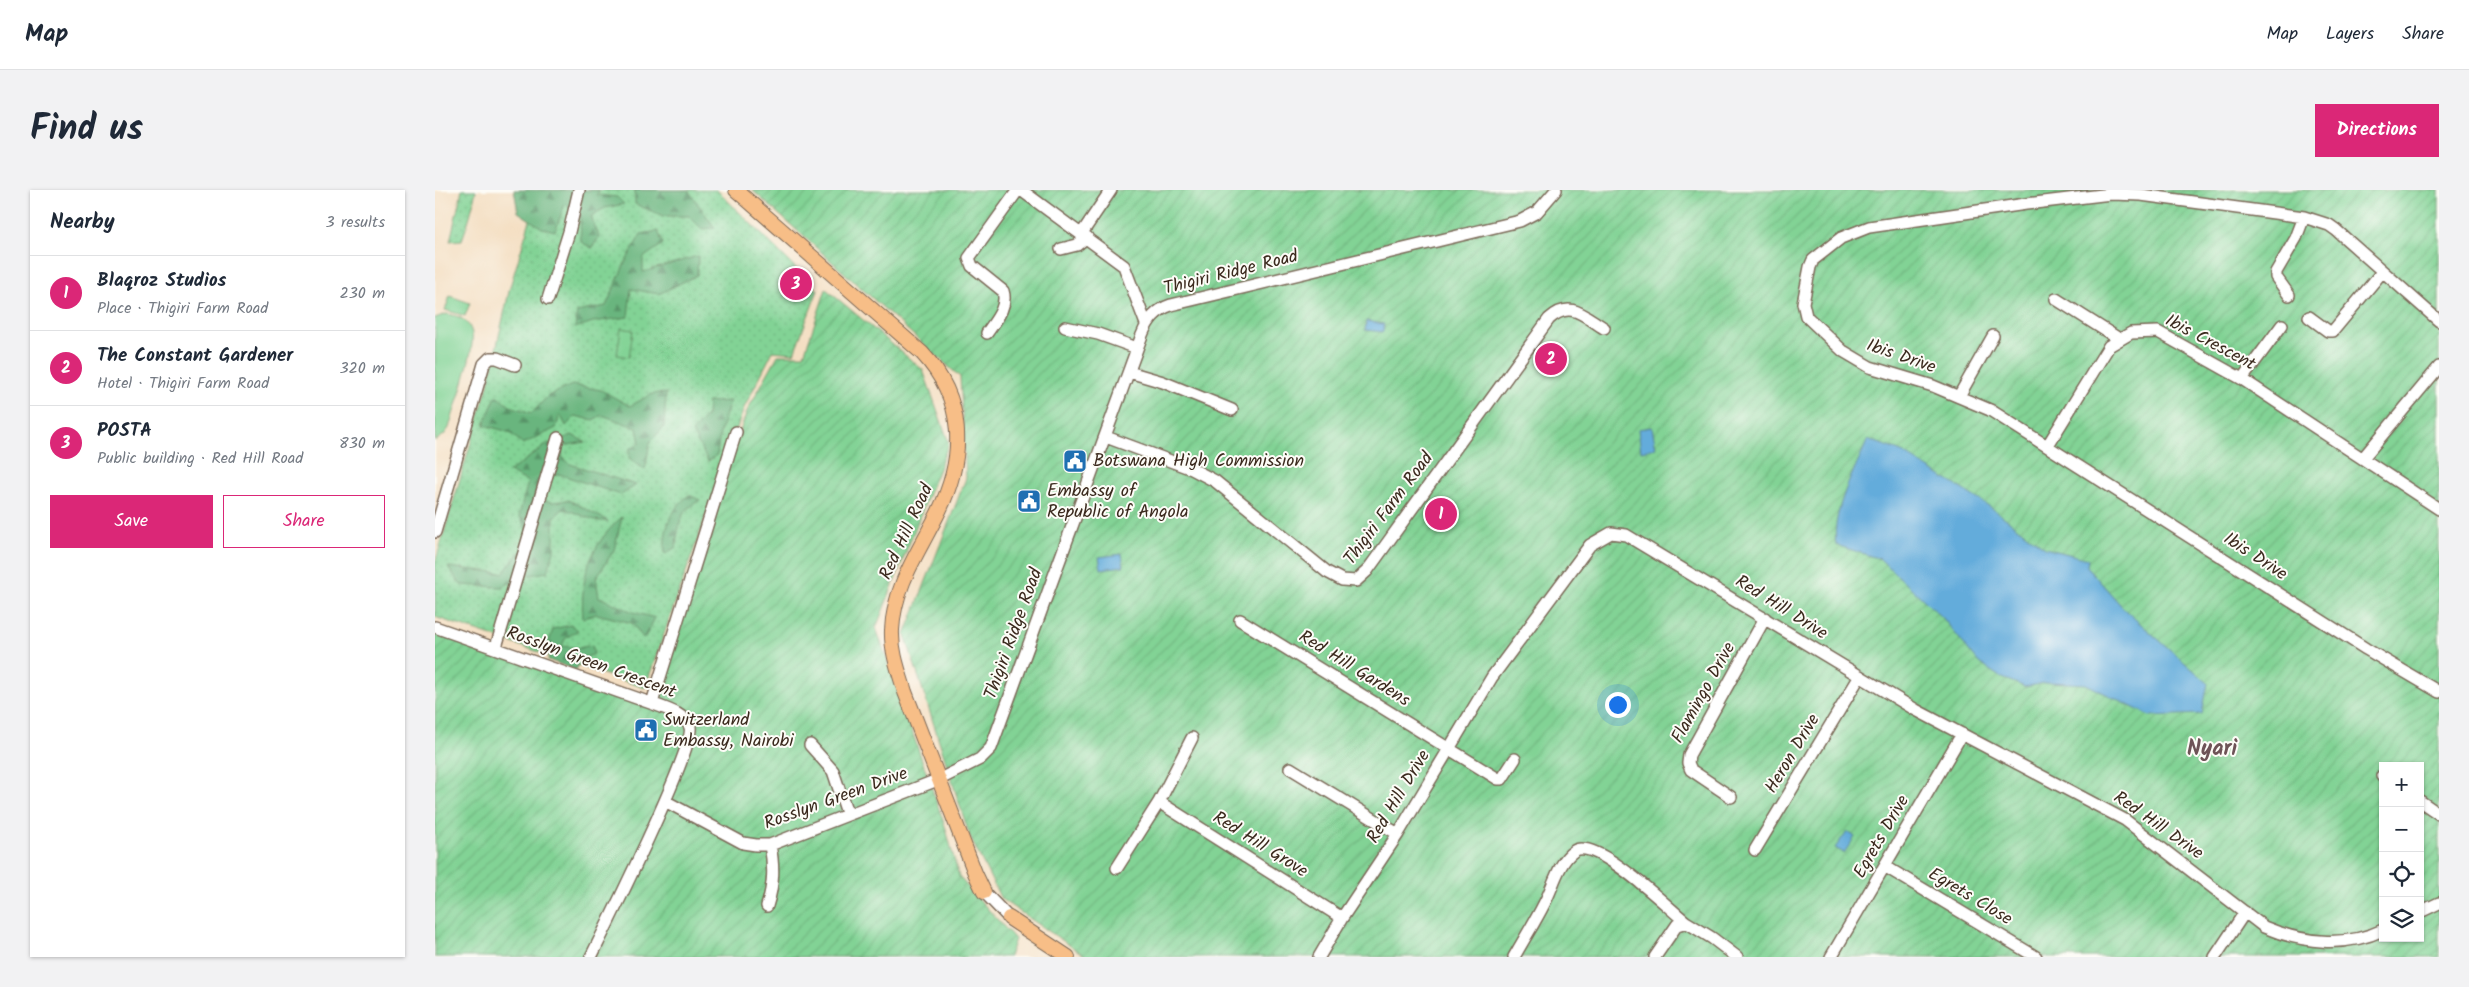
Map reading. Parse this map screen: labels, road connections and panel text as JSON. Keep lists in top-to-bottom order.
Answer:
{
  "streets": {
    "main road": ["Red Hill Road"],
    "street": [
      "Thigiri Ridge Road",
      "Ibis Crescent",
      "Ibis Drive",
      "Thigiri Farm Road",
      "Red Hill Drive",
      "Rosslyn Green Crescent",
      "Red Hill Gardens",
      "Flamingo Drive",
      "Heron Drive",
      "Rosslyn Green Drive",
      "Egrets Drive",
      "Red Hill Grove",
      "Egrets Close"
    ]
  },
  "crossings": [
    ["Thigiri Ridge Road", "Thigiri Farm Road"],
    ["Thigiri Ridge Road", "Red Hill Road"],
    ["Thigiri Ridge Road", "Rosslyn Green Drive"],
    ["Red Hill Road", "Rosslyn Green Drive"],
    ["Red Hill Drive", "Red Hill Gardens"],
    ["Red Hill Drive", "Flamingo Drive"],
    ["Red Hill Drive", "Heron Drive"],
    ["Red Hill Drive", "Egrets Drive"],
    ["Red Hill Drive", "Red Hill Grove"],
    ["Rosslyn Green Crescent", "Rosslyn Green Drive"],
    ["Egrets Drive", "Egrets Close"]
  ],
  "districts": ["Nyari"],
  "places": {
    "public building": ["Botswana High Commission", "Embassy of Republic of Angola", "Switzerland Embassy, Nairobi"]
  },
  "page": {
    "header": "Map",
    "nav": ["Map", "Layers", "Share"],
    "title": "Find us",
    "buttons": [
      "Directions",
      ["Save", "Share"]
    ],
    "heading": ["Nearby", "3 results"],
    "list": [
      {
        "mark": "1",
        "name": "Blaqroz Studios",
        "note": "Place · Thigiri Farm Road",
        "value": "230 m"
      },
      {
        "mark": "2",
        "name": "The Constant Gardener",
        "note": "Hotel · Thigiri Farm Road",
        "value": "320 m"
      },
      {
        "mark": "3",
        "name": "POSTA",
        "note": "Public building · Red Hill Road",
        "value": "830 m"
      }
    ],
    "pins": ["3", "2", "1"],
    "map_buttons": ["+", "−"]
  }
}
